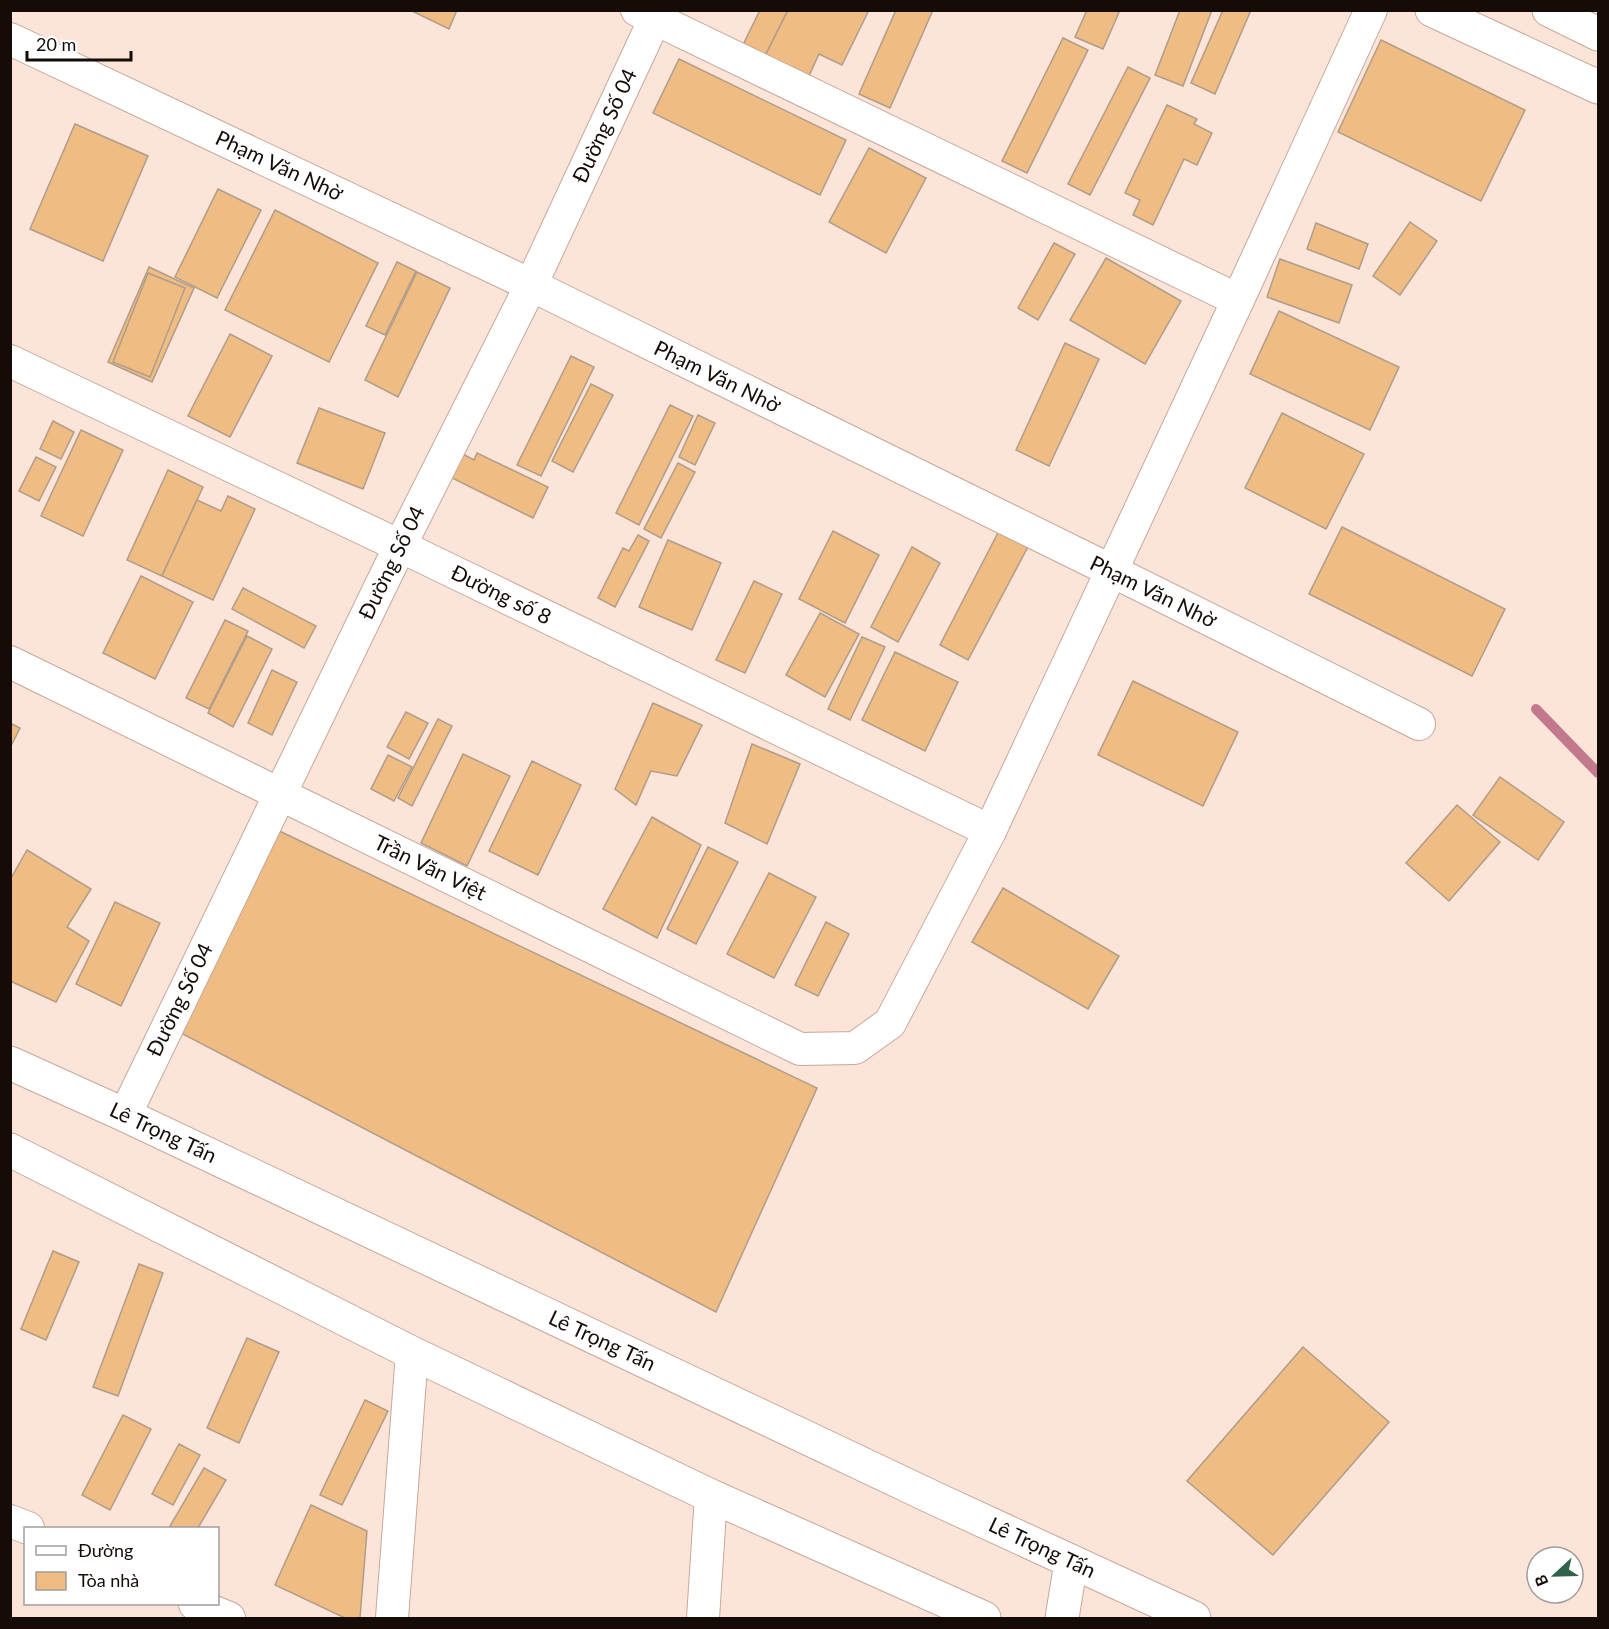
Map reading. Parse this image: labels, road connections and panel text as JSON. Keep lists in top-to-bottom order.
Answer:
{
  "streets": {
    "street": [
      "Đường Số 04",
      "Phạm Văn Nhờ",
      "Đường số 8",
      "Trần Văn Việt",
      "Lê Trọng Tấn"
    ]
  },
  "crossings": [
    ["Đường Số 04", "Phạm Văn Nhờ"],
    ["Đường Số 04", "Đường số 8"],
    ["Đường Số 04", "Trần Văn Việt"],
    ["Đường Số 04", "Lê Trọng Tấn"],
    ["Đường số 8", "Trần Văn Việt"]
  ],
  "legend": ["Đường", "Tòa nhà"],
  "scale_bar": "20 m",
  "north": "left"
}
